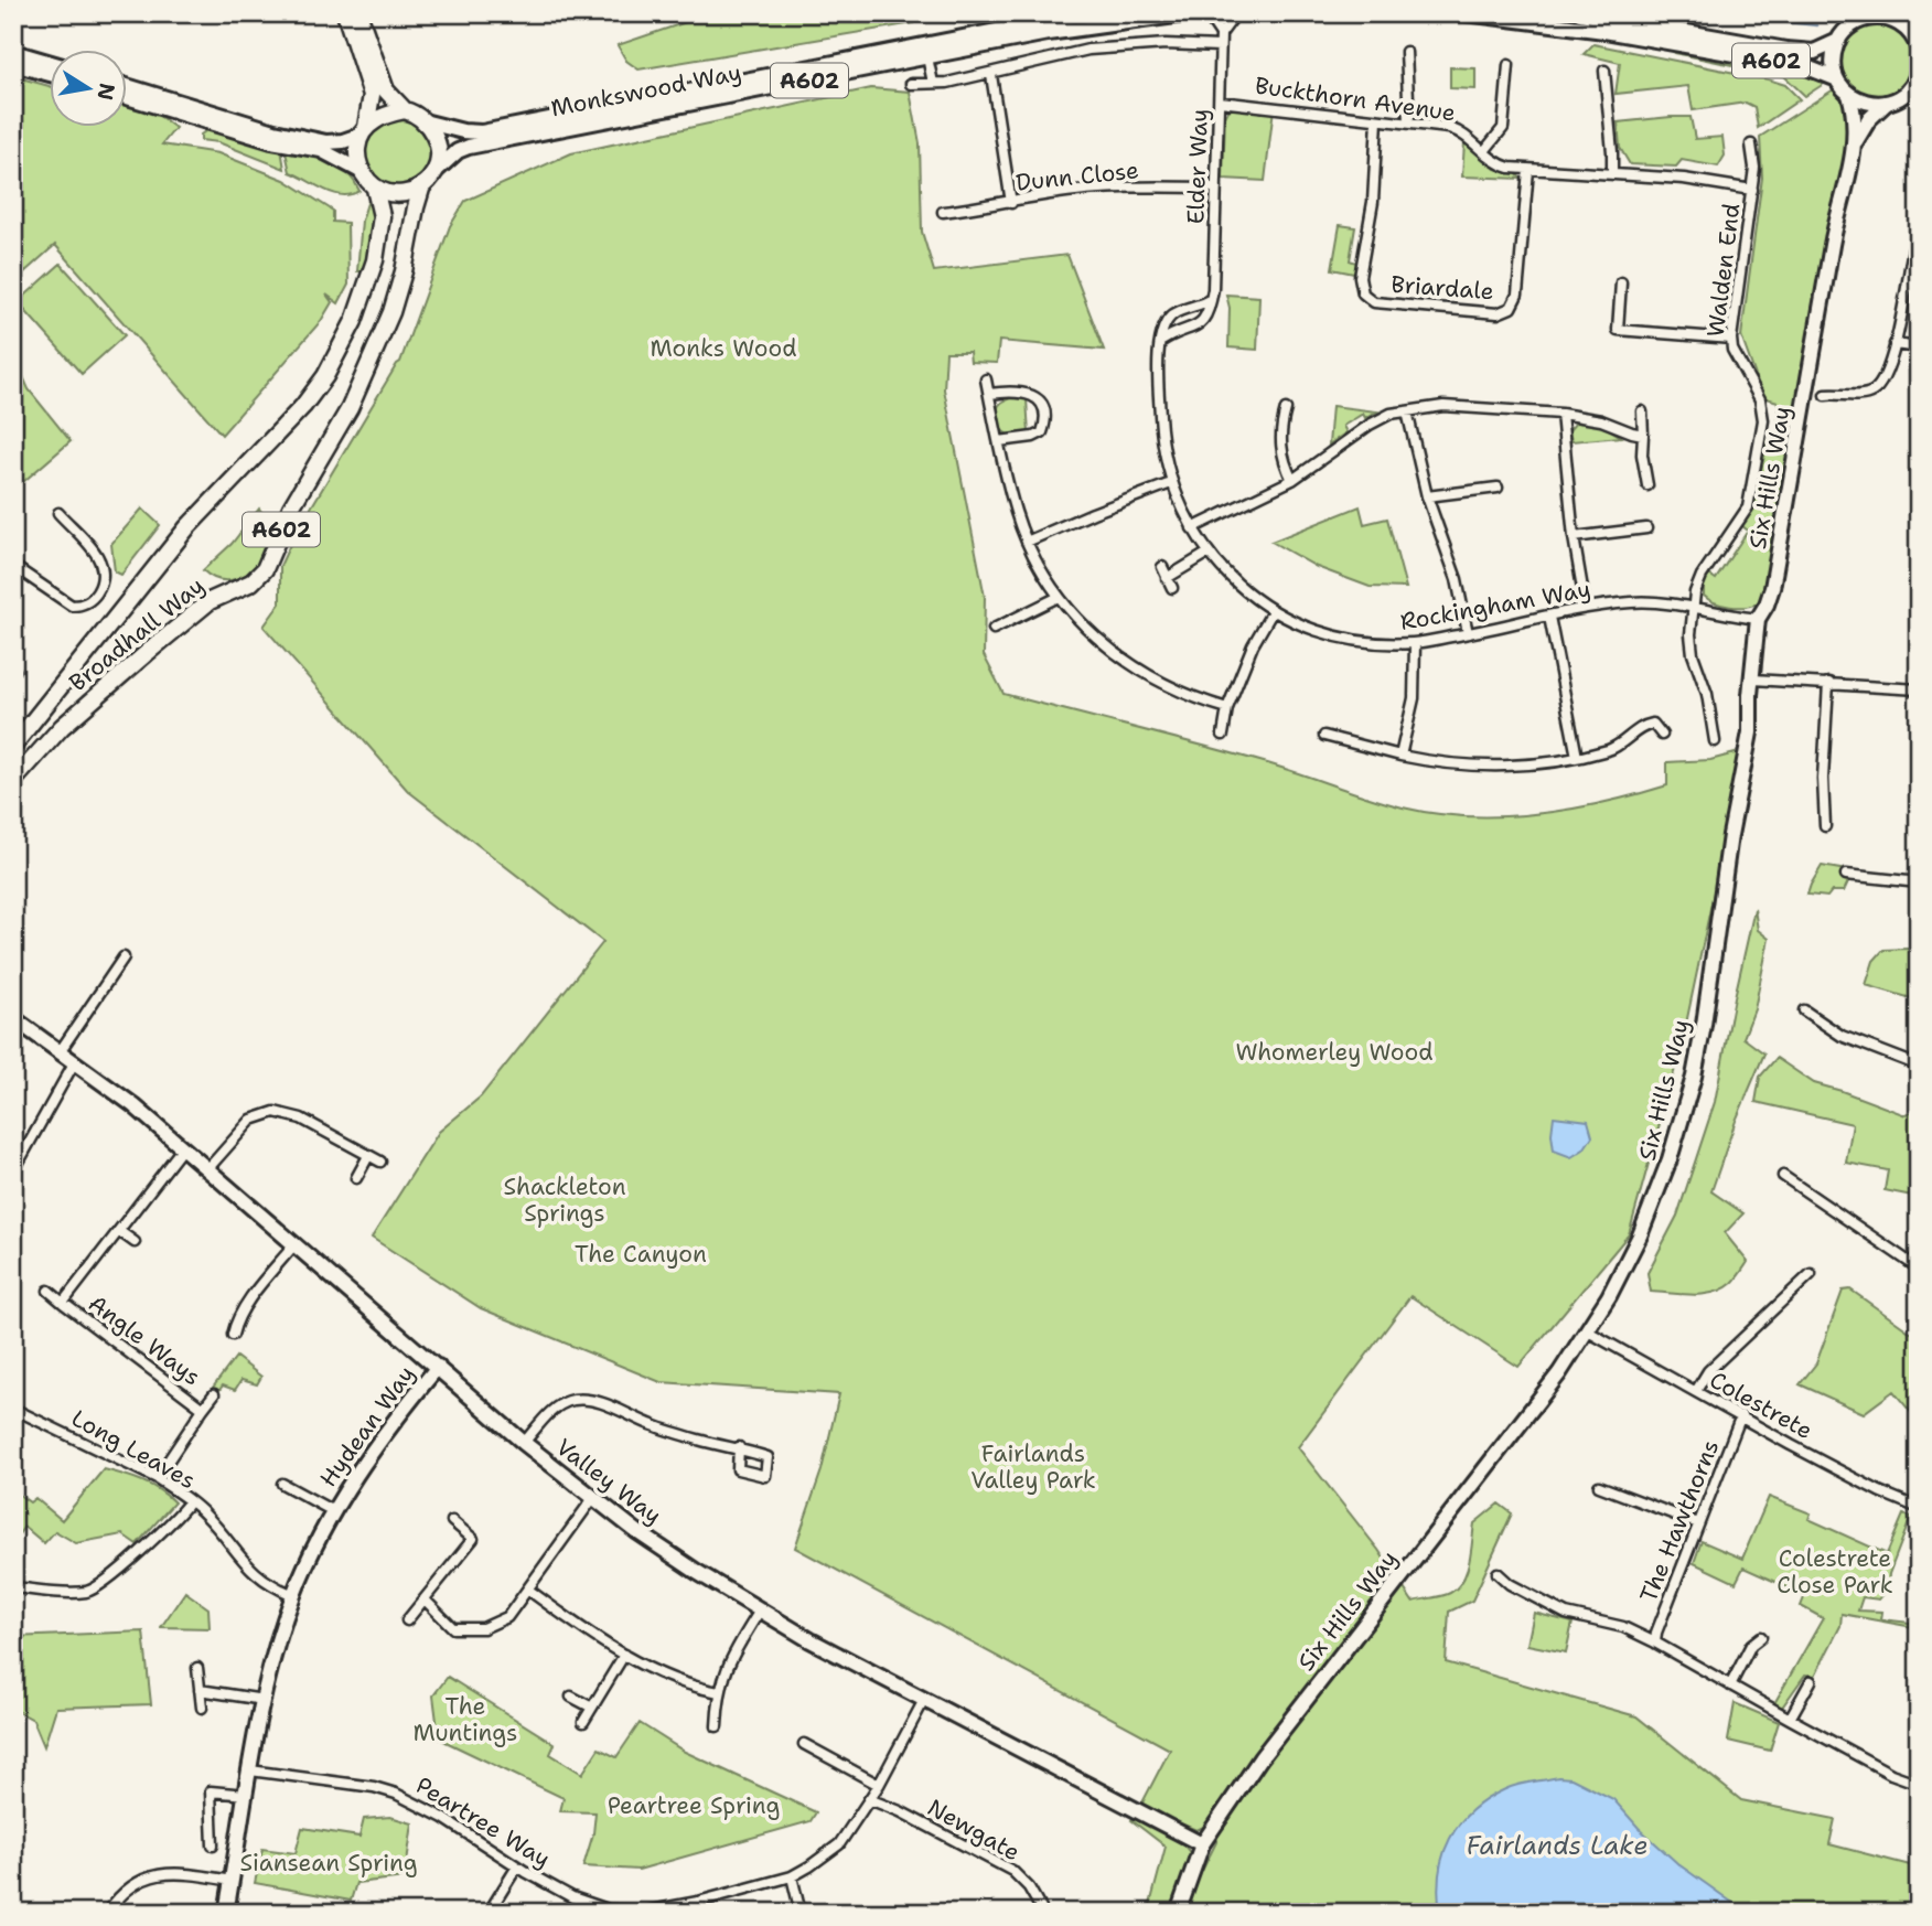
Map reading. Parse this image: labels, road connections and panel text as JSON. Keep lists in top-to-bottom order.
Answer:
{
  "streets": {
    "highway": ["A602", "Broadhall Way"],
    "street": [
      "Monkswood Way",
      "Buckthorn Avenue",
      "Elder Way",
      "Dunn Close",
      "Walden End",
      "Briardale",
      "Six Hills Way",
      "Rockingham Way",
      "Angle Ways",
      "Colestrete",
      "Hydean Way",
      "Long Leaves",
      "Valley Way",
      "The Hawthorns",
      "Peartree Way",
      "Newgate"
    ]
  },
  "crossings": [
    ["A602", "Six Hills Way"],
    ["Monkswood Way", "Broadhall Way"],
    ["Buckthorn Avenue", "Elder Way"],
    ["Buckthorn Avenue", "Walden End"],
    ["Buckthorn Avenue", "Briardale"],
    ["Elder Way", "Dunn Close"],
    ["Walden End", "Rockingham Way"],
    ["Six Hills Way", "Rockingham Way"],
    ["Six Hills Way", "Colestrete"],
    ["Six Hills Way", "Valley Way"],
    ["Angle Ways", "Long Leaves"],
    ["Angle Ways", "Valley Way"],
    ["Colestrete", "The Hawthorns"],
    ["Hydean Way", "Long Leaves"],
    ["Hydean Way", "Valley Way"],
    ["Hydean Way", "Peartree Way"],
    ["Valley Way", "Peartree Way"],
    ["Peartree Way", "Newgate"]
  ],
  "water": ["Fairlands Lake"],
  "parks": [
    "Monks Wood",
    "Whomerley Wood",
    "Shackleton Springs",
    "The Canyon",
    "Fairlands Valley Park",
    "Colestrete Close Park",
    "The Muntings",
    "Peartree Spring",
    "Siansean Spring"
  ],
  "north": "right"
}
